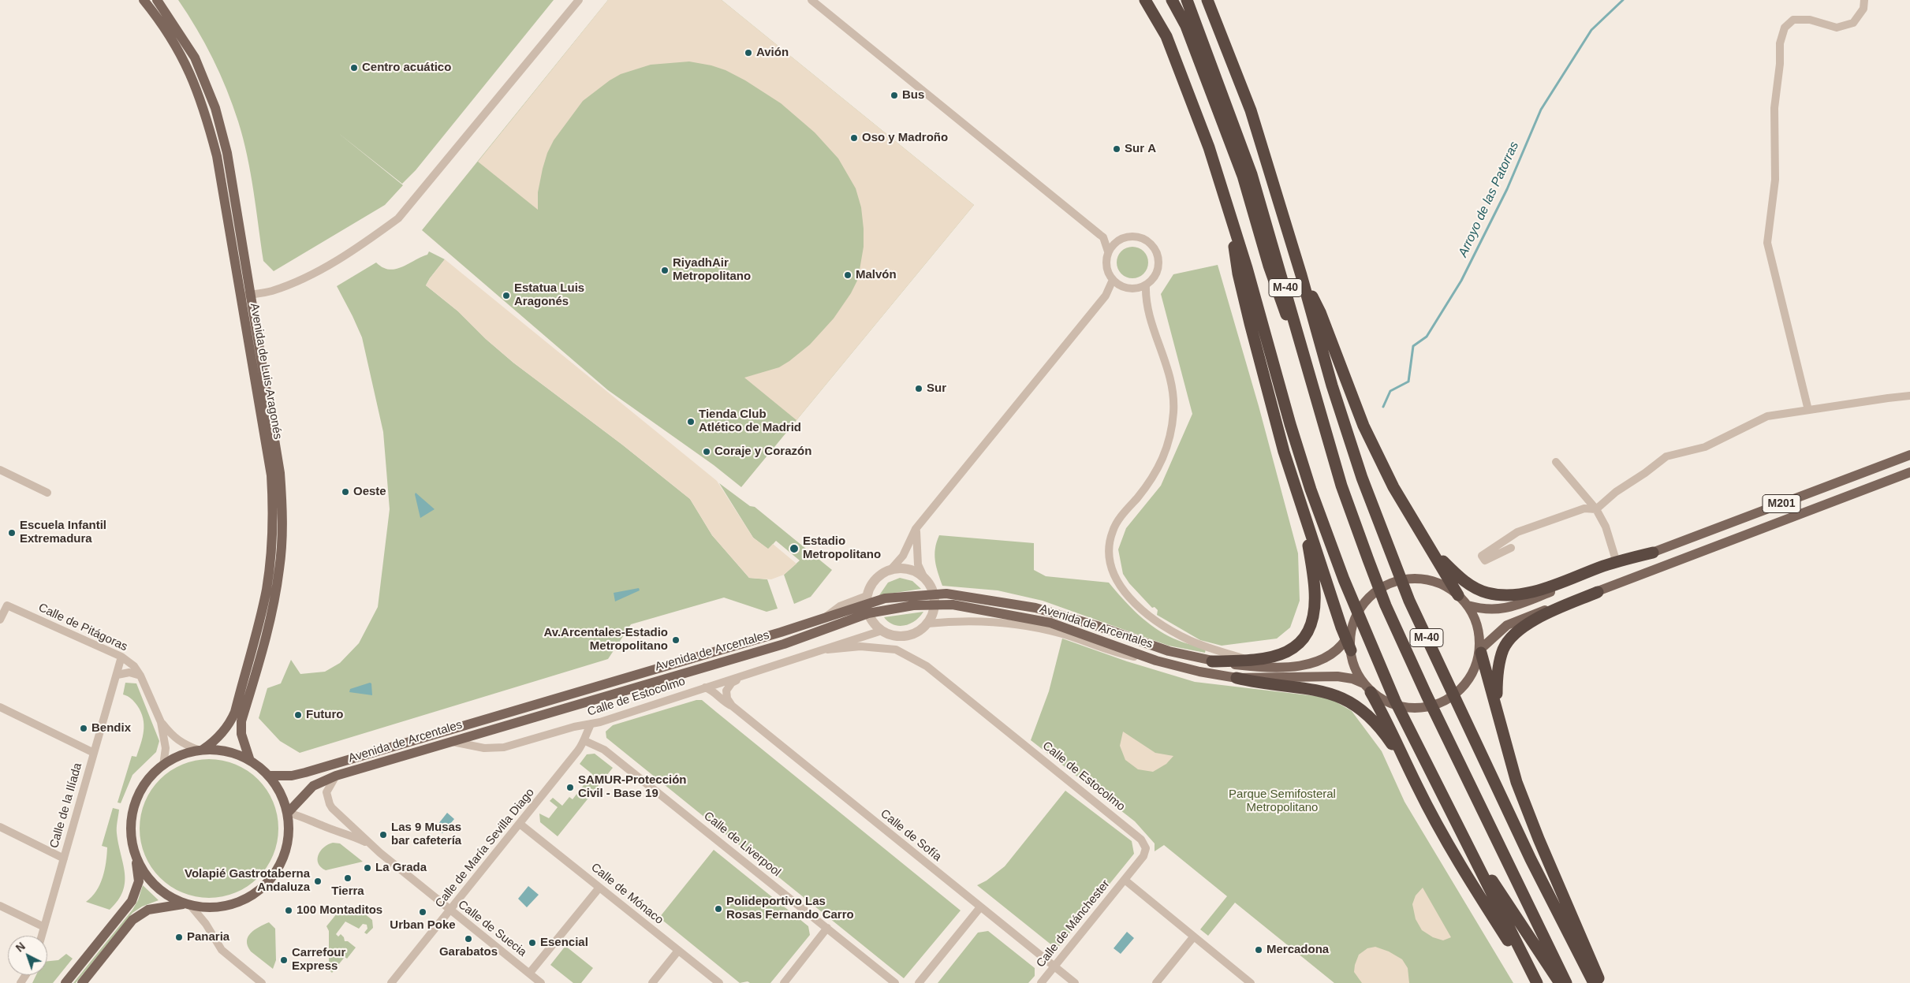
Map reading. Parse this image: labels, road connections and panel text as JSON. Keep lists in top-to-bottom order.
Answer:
{
  "streets": {
    "highway": ["M-40"],
    "main road": ["Avenida de Luis Aragonés", "M201", "Avenida de Arcentales"],
    "street": [
      "Calle de Pitágoras",
      "Calle de Estocolmo",
      "Calle de la Ilíada",
      "Calle de Sofía",
      "Calle de Liverpool",
      "Calle de María Sevilla Diago",
      "Calle de Mónaco",
      "Calle de Mánchester",
      "Calle de Suecia"
    ]
  },
  "crossings": [
    ["Avenida de Luis Aragonés", "Calle de Pitágoras"],
    ["M201", "Avenida de Arcentales"],
    ["Avenida de Arcentales", "Calle de Estocolmo"],
    ["Avenida de Arcentales", "Calle de Suecia"],
    ["Calle de Pitágoras", "Calle de la Ilíada"],
    ["Calle de Estocolmo", "Calle de Sofía"],
    ["Calle de Estocolmo", "Calle de Liverpool"],
    ["Calle de Estocolmo", "Calle de María Sevilla Diago"],
    ["Calle de Estocolmo", "Calle de Mánchester"],
    ["Calle de Sofía", "Calle de Mánchester"],
    ["Calle de Liverpool", "Calle de María Sevilla Diago"],
    ["Calle de María Sevilla Diago", "Calle de Mónaco"],
    ["Calle de María Sevilla Diago", "Calle de Suecia"]
  ],
  "water": ["Arroyo de las Patorras"],
  "parks": ["Parque Semifosteral Metropolitano"],
  "places": [
    "Avión",
    "Centro acuático",
    "Bus",
    "Oso y Madroño",
    "Sur A",
    "RiyadhAir Metropolitano",
    "Malvón",
    "Estatua Luis Aragonés",
    "Sur",
    "Tienda Club Atlético de Madrid",
    "Coraje y Corazón",
    "Oeste",
    "Escuela Infantil Extremadura",
    "Estadio Metropolitano",
    "Av.Arcentales-Estadio Metropolitano",
    "Futuro",
    "Bendix",
    "SAMUR-Protección Civil - Base 19",
    "Las 9 Musas bar cafetería",
    "La Grada",
    "Tierra",
    "Volapié Gastrotaberna Andaluza",
    "Polideportivo Las Rosas Fernando Carro",
    "100 Montaditos",
    "Urban Poke",
    "Panaria",
    "Garabatos",
    "Esencial",
    "Mercadona",
    "Carrefour Express"
  ],
  "north": "top left"
}
